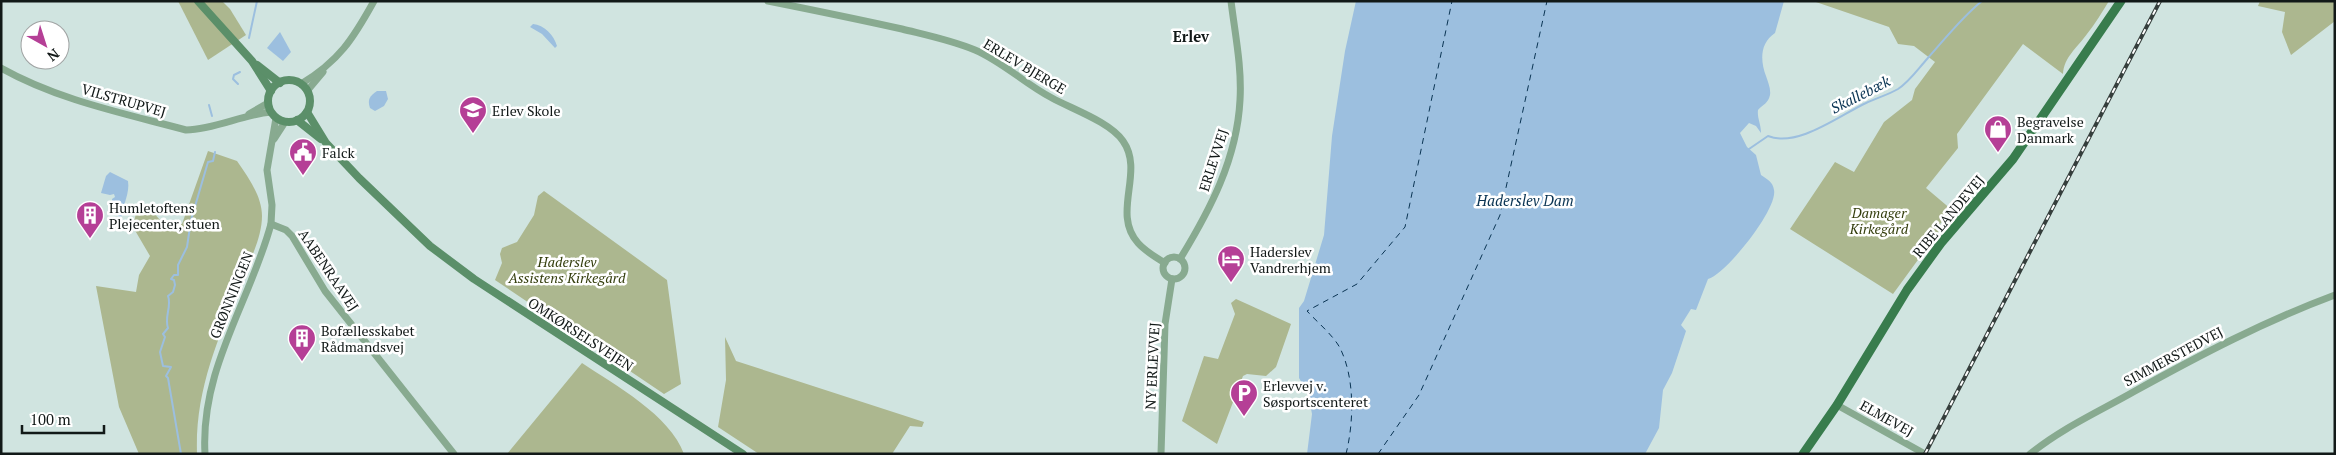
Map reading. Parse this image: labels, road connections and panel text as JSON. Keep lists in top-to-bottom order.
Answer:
{
  "streets": {
    "main road": ["RIBE LANDEVEJ", "OMKØRSELSVEJEN"],
    "street": [
      "ERLEV BJERGE",
      "VILSTRUPVEJ",
      "ERLEVVEJ",
      "AABENRAAVEJ",
      "GRØNNINGEN",
      "SIMMERSTEDVEJ",
      "NY ERLEVVEJ",
      "ELMEVEJ"
    ]
  },
  "crossings": [
    ["ERLEV BJERGE", "ERLEVVEJ"],
    ["ERLEV BJERGE", "NY ERLEVVEJ"],
    ["VILSTRUPVEJ", "GRØNNINGEN"],
    ["VILSTRUPVEJ", "OMKØRSELSVEJEN"],
    ["ERLEVVEJ", "NY ERLEVVEJ"],
    ["RIBE LANDEVEJ", "ELMEVEJ"],
    ["AABENRAAVEJ", "GRØNNINGEN"],
    ["GRØNNINGEN", "OMKØRSELSVEJEN"]
  ],
  "districts": ["Erlev"],
  "water": ["Skallebæk", "Haderslev Dam"],
  "parks": ["Damager Kirkegård", "Haderslev Assistens Kirkegård"],
  "places": {
    "school or university": ["Erlev Skole"],
    "shop": ["Begravelse Danmark"],
    "public building": ["Falck"],
    "building": ["Humletoftens Plejecenter, stuen", "Bofællesskabet Rådmandsvej"],
    "hotel": ["Haderslev Vandrerhjem"],
    "parking": ["Erlevvej v. Søsportscenteret"]
  },
  "scale_bar": "100 m",
  "north": "bottom right"
}
